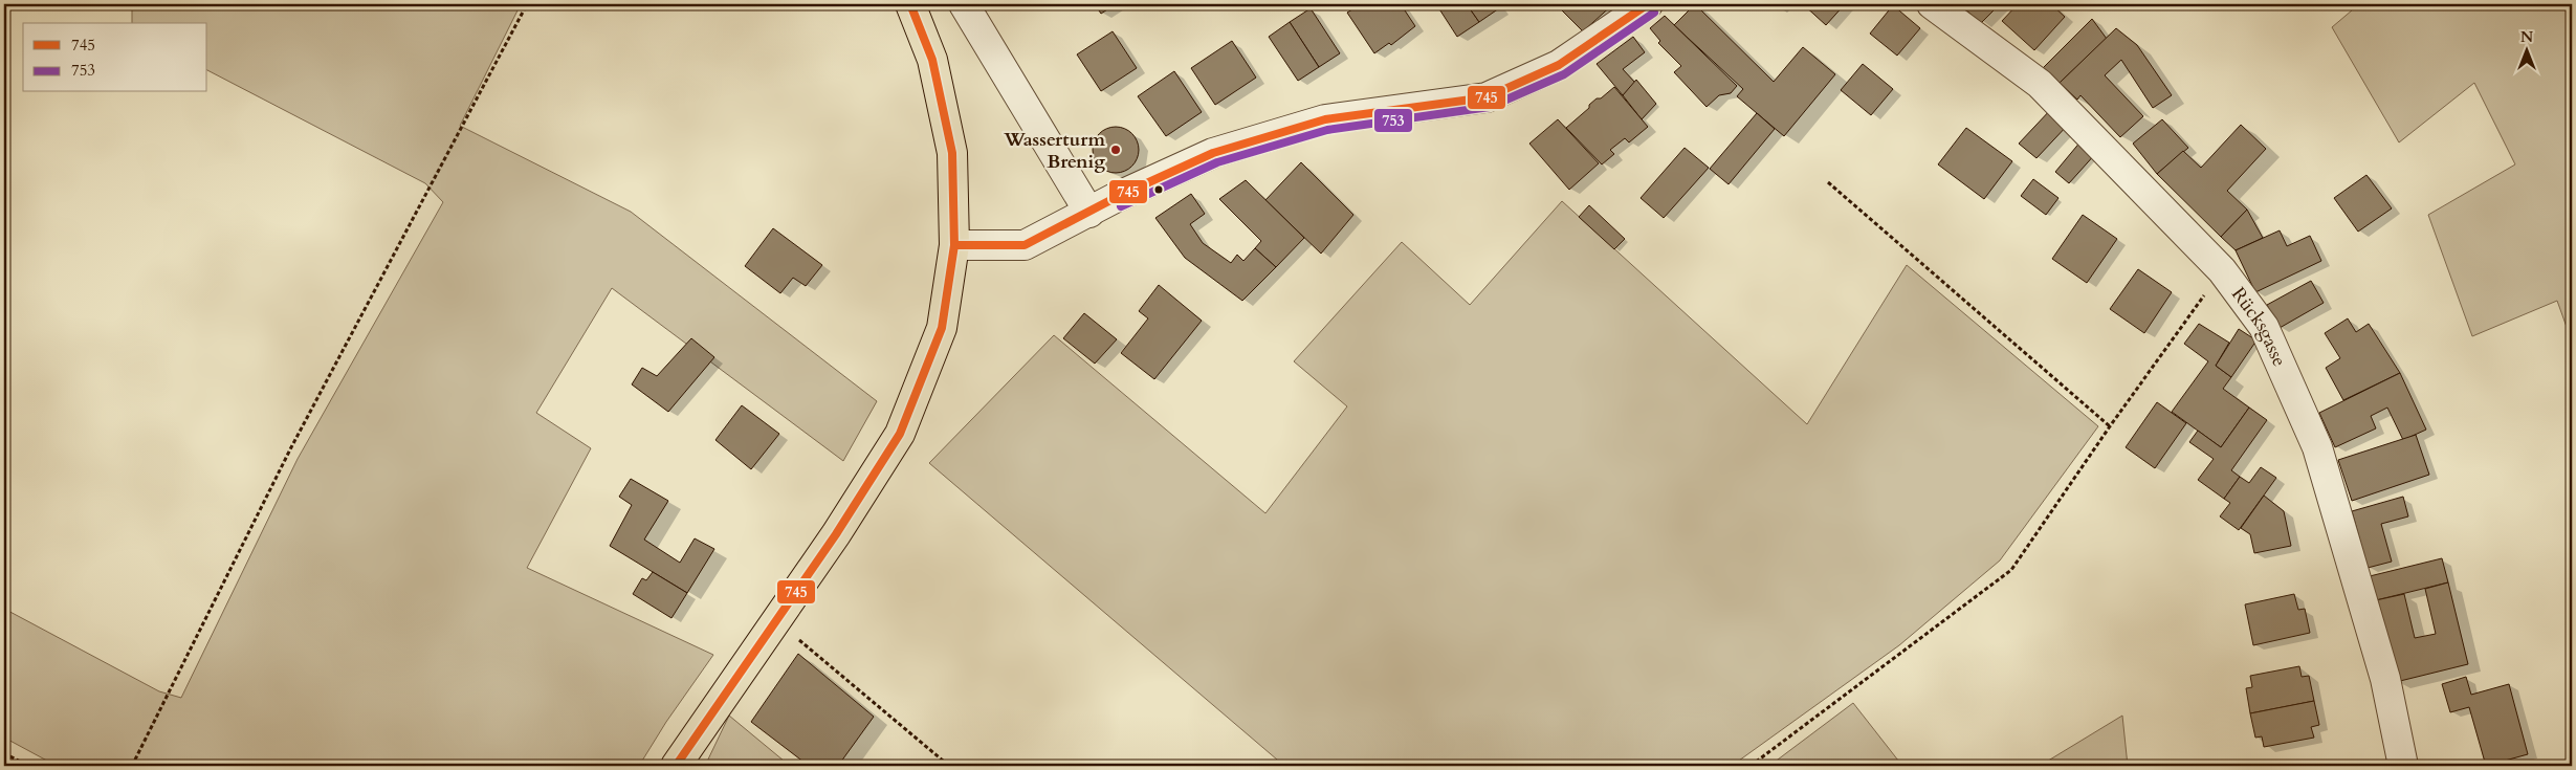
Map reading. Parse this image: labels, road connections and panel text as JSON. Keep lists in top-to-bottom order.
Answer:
{
  "streets": {
    "street": ["Rücksgasse"]
  },
  "places": ["Wasserturm Brenig"],
  "lines": ["transit line 745", "transit line 753"],
  "legend": ["745", "753"],
  "north": "top"
}
